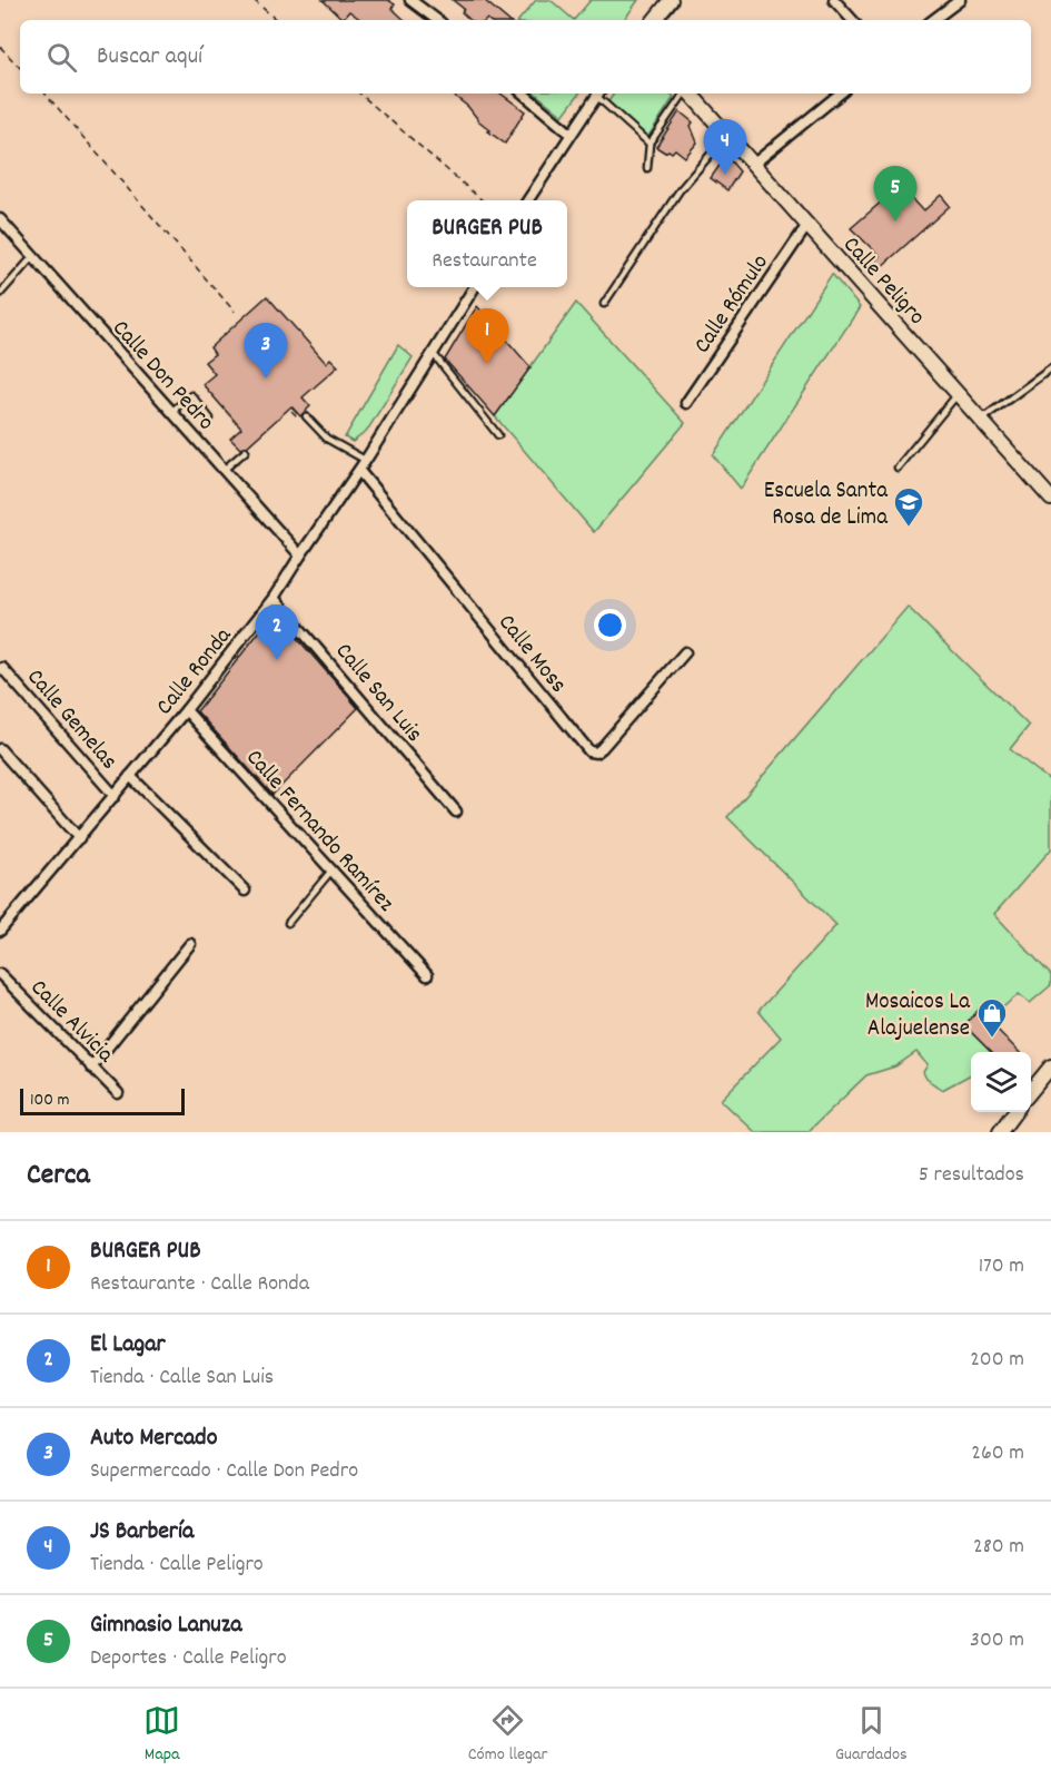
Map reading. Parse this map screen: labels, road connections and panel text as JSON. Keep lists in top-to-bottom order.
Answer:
{
  "streets": {
    "main road": ["Calle Peligro"],
    "street": [
      "Calle Rómulo",
      "Calle Don Pedro",
      "Calle Moss",
      "Calle Ronda",
      "Calle San Luis",
      "Calle Gemelas",
      "Calle Fernando Ramírez",
      "Calle Alvicia"
    ]
  },
  "crossings": [
    ["Calle Peligro", "Calle Rómulo"],
    ["Calle Don Pedro", "Calle Ronda"],
    ["Calle Moss", "Calle Ronda"],
    ["Calle Ronda", "Calle San Luis"],
    ["Calle Ronda", "Calle Gemelas"],
    ["Calle Ronda", "Calle Fernando Ramírez"]
  ],
  "places": {
    "school or university": ["Escuela Santa Rosa de Lima"],
    "shop": ["Mosaicos La Alajuelense"]
  },
  "scale_bar": "100 m",
  "page": {
    "search": "Buscar aquí",
    "pins": [
      "4",
      "5",
      "1",
      "3",
      "2"
    ],
    "popup": ["BURGER PUB", "Restaurante"],
    "scale": "100 m",
    "heading": ["Cerca", "5 resultados"],
    "list": [
      {
        "mark": "1",
        "name": "BURGER PUB",
        "note": "Restaurante · Calle Ronda",
        "value": "170 m"
      },
      {
        "mark": "2",
        "name": "El Lagar",
        "note": "Tienda · Calle San Luis",
        "value": "200 m"
      },
      {
        "mark": "3",
        "name": "Auto Mercado",
        "note": "Supermercado · Calle Don Pedro",
        "value": "260 m"
      },
      {
        "mark": "4",
        "name": "JS Barbería",
        "note": "Tienda · Calle Peligro",
        "value": "280 m"
      },
      {
        "mark": "5",
        "name": "Gimnasio Lanuza",
        "note": "Deportes · Calle Peligro",
        "value": "300 m"
      }
    ],
    "nav": ["Mapa", "Cómo llegar", "Guardados"]
  }
}
